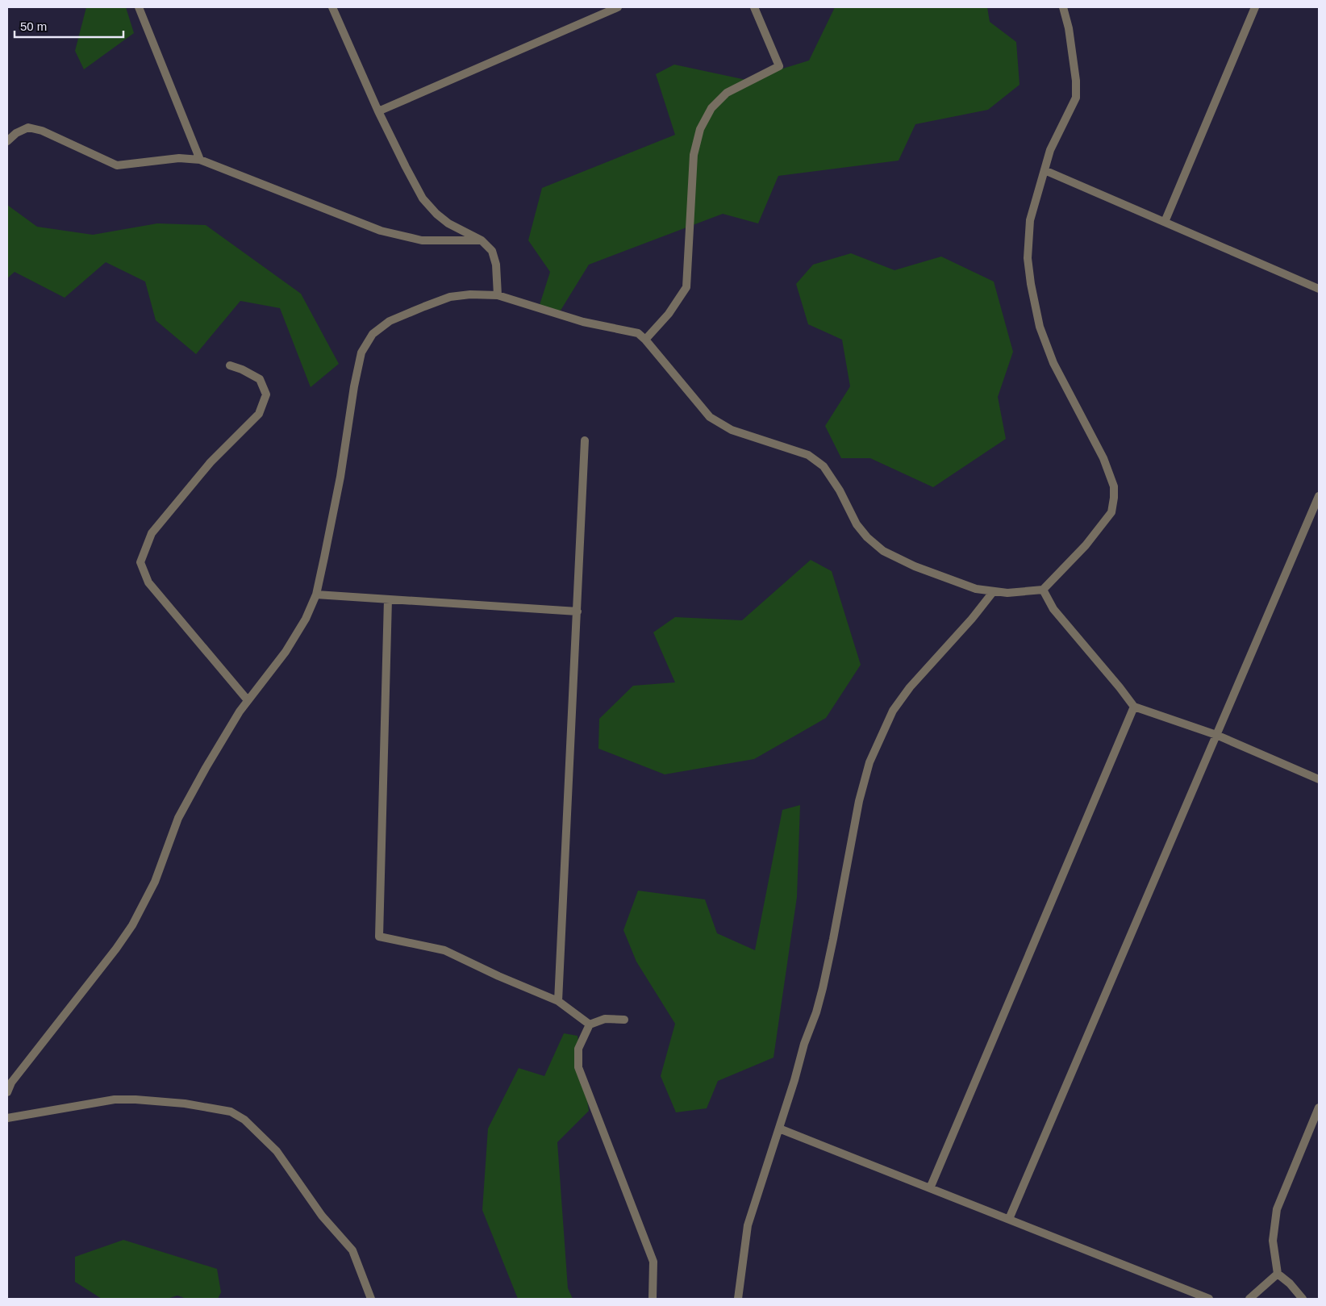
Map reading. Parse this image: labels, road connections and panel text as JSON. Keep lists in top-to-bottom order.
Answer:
{
  "scale_bar": "50 m"
}
